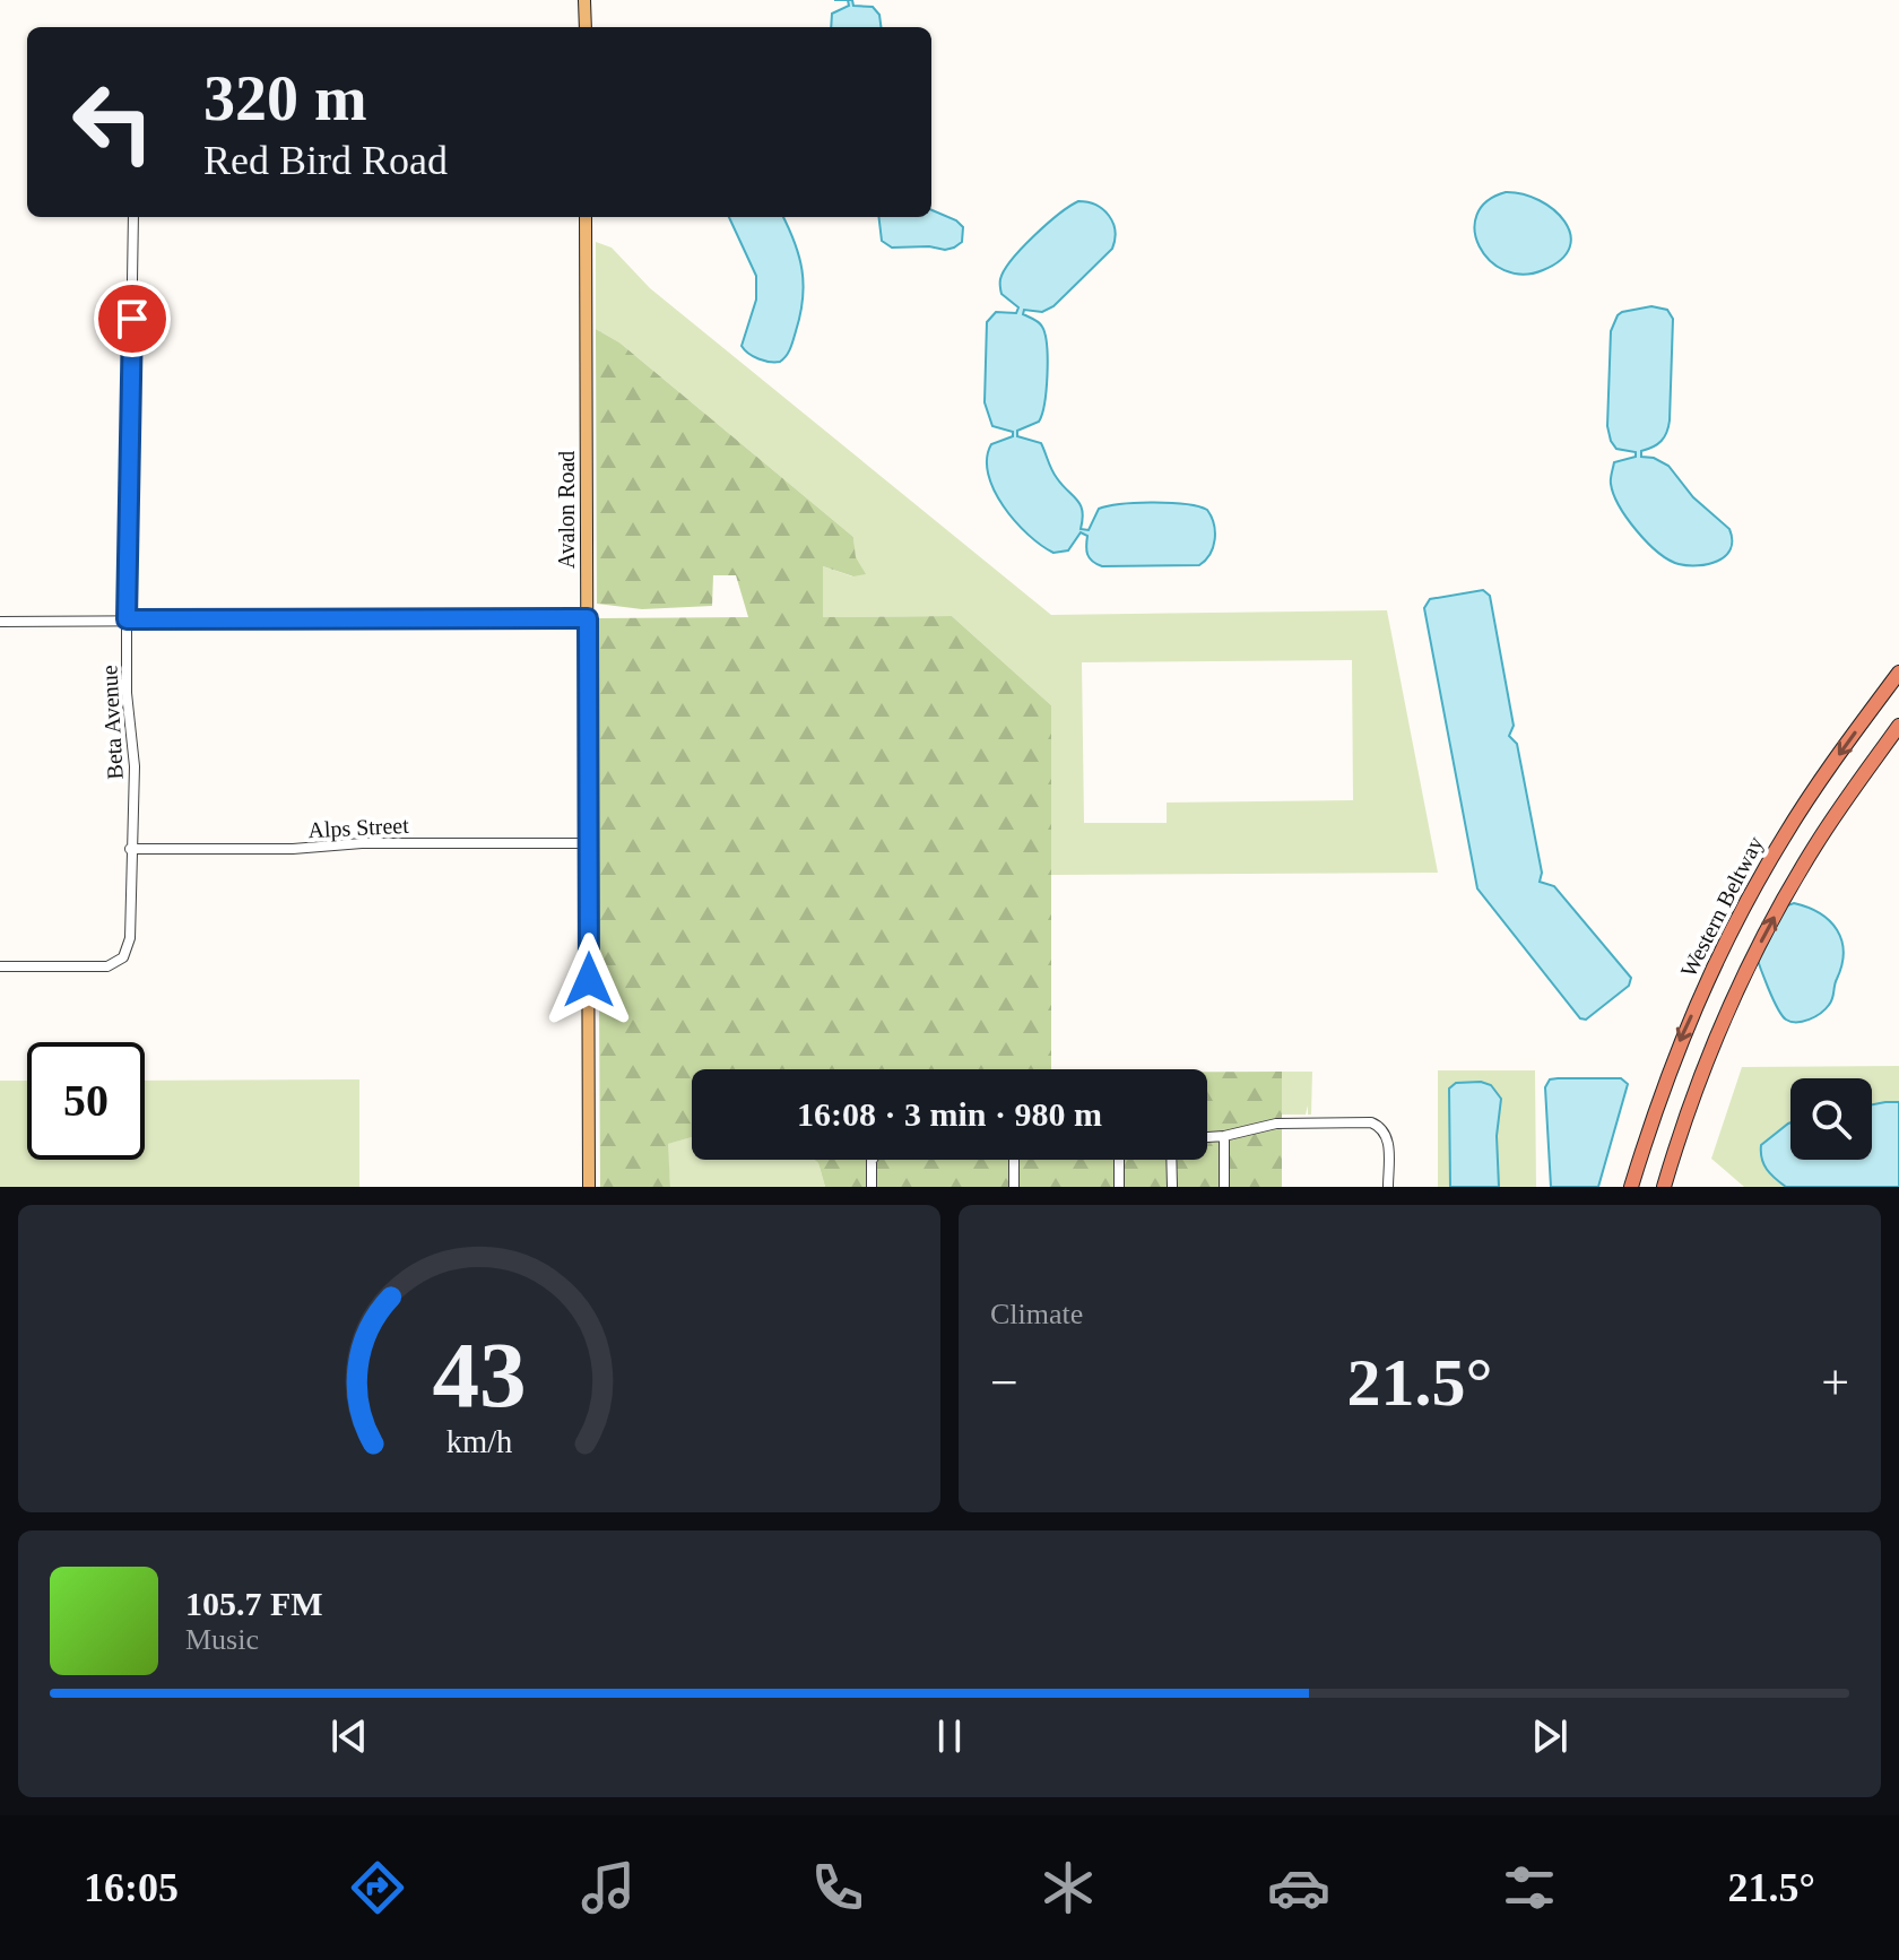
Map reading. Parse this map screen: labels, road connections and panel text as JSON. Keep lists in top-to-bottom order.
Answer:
{
  "streets": {
    "highway": ["Western Beltway"],
    "main road": ["Avalon Road"],
    "street": ["Beta Avenue", "Alps Street"]
  },
  "crossings": [
    ["Avalon Road", "Alps Street"],
    ["Beta Avenue", "Alps Street"]
  ],
  "page": {
    "turn": ["320 m", "Red Bird Road"],
    "limit": "50",
    "trip": "16:08 · 3 min · 980 m",
    "tile": "Climate",
    "heat": ["−", "21.5°", "+"],
    "song": ["105.7 FM", "Music"],
    "tabs": ["16:05", "21.5°"],
    "gauge": ["43", "km/h"]
  }
}
